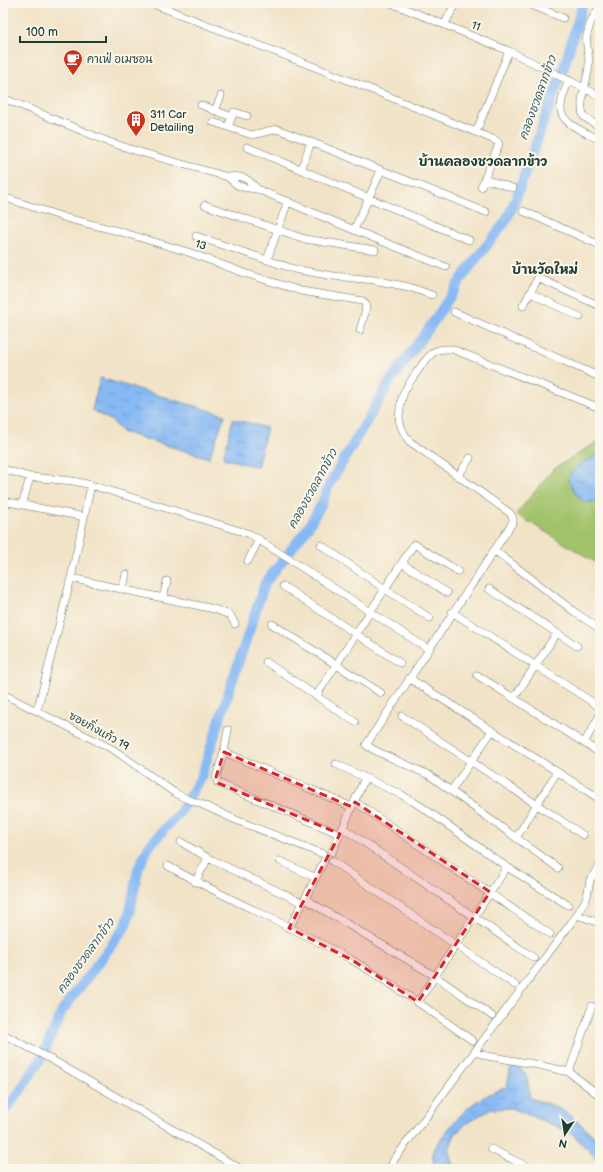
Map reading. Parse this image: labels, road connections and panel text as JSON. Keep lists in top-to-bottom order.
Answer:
{
  "streets": {
    "street": ["11", "13", "ซอยกิ่งแก้ว 19"]
  },
  "districts": ["บ้านคลองชวดลากข้าว", "บ้านวัดใหม่"],
  "water": ["คลองชวดลากข้าว"],
  "places": {
    "cafe": ["คาเฟ่ อเมซอน"],
    "building": ["311 Car Detailing"]
  },
  "scale_bar": "100 m",
  "north": "bottom"
}
